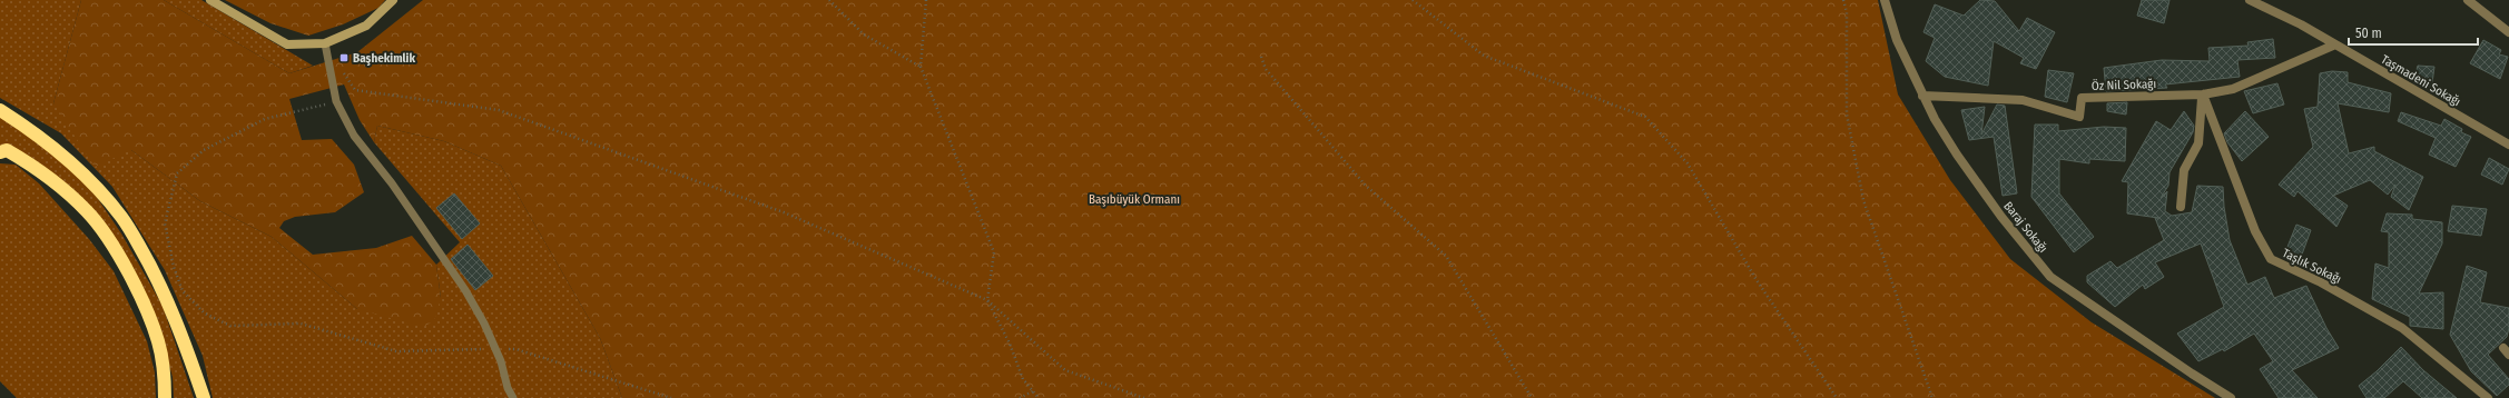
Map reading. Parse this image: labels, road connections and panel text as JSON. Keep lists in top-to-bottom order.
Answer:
{
  "streets": {
    "street": [
      "Taşmadeni Sokağı",
      "Öz Nil Sokağı",
      "Baraj Sokağı",
      "Taşlık Sokağı"
    ]
  },
  "crossings": [
    ["Taşmadeni Sokağı", "Öz Nil Sokağı"],
    ["Öz Nil Sokağı", "Baraj Sokağı"],
    ["Öz Nil Sokağı", "Taşlık Sokağı"]
  ],
  "parks": ["Başıbüyük Ormanı"],
  "places": {
    "transit": ["Başhekimlik"]
  },
  "scale_bar": "50 m"
}
